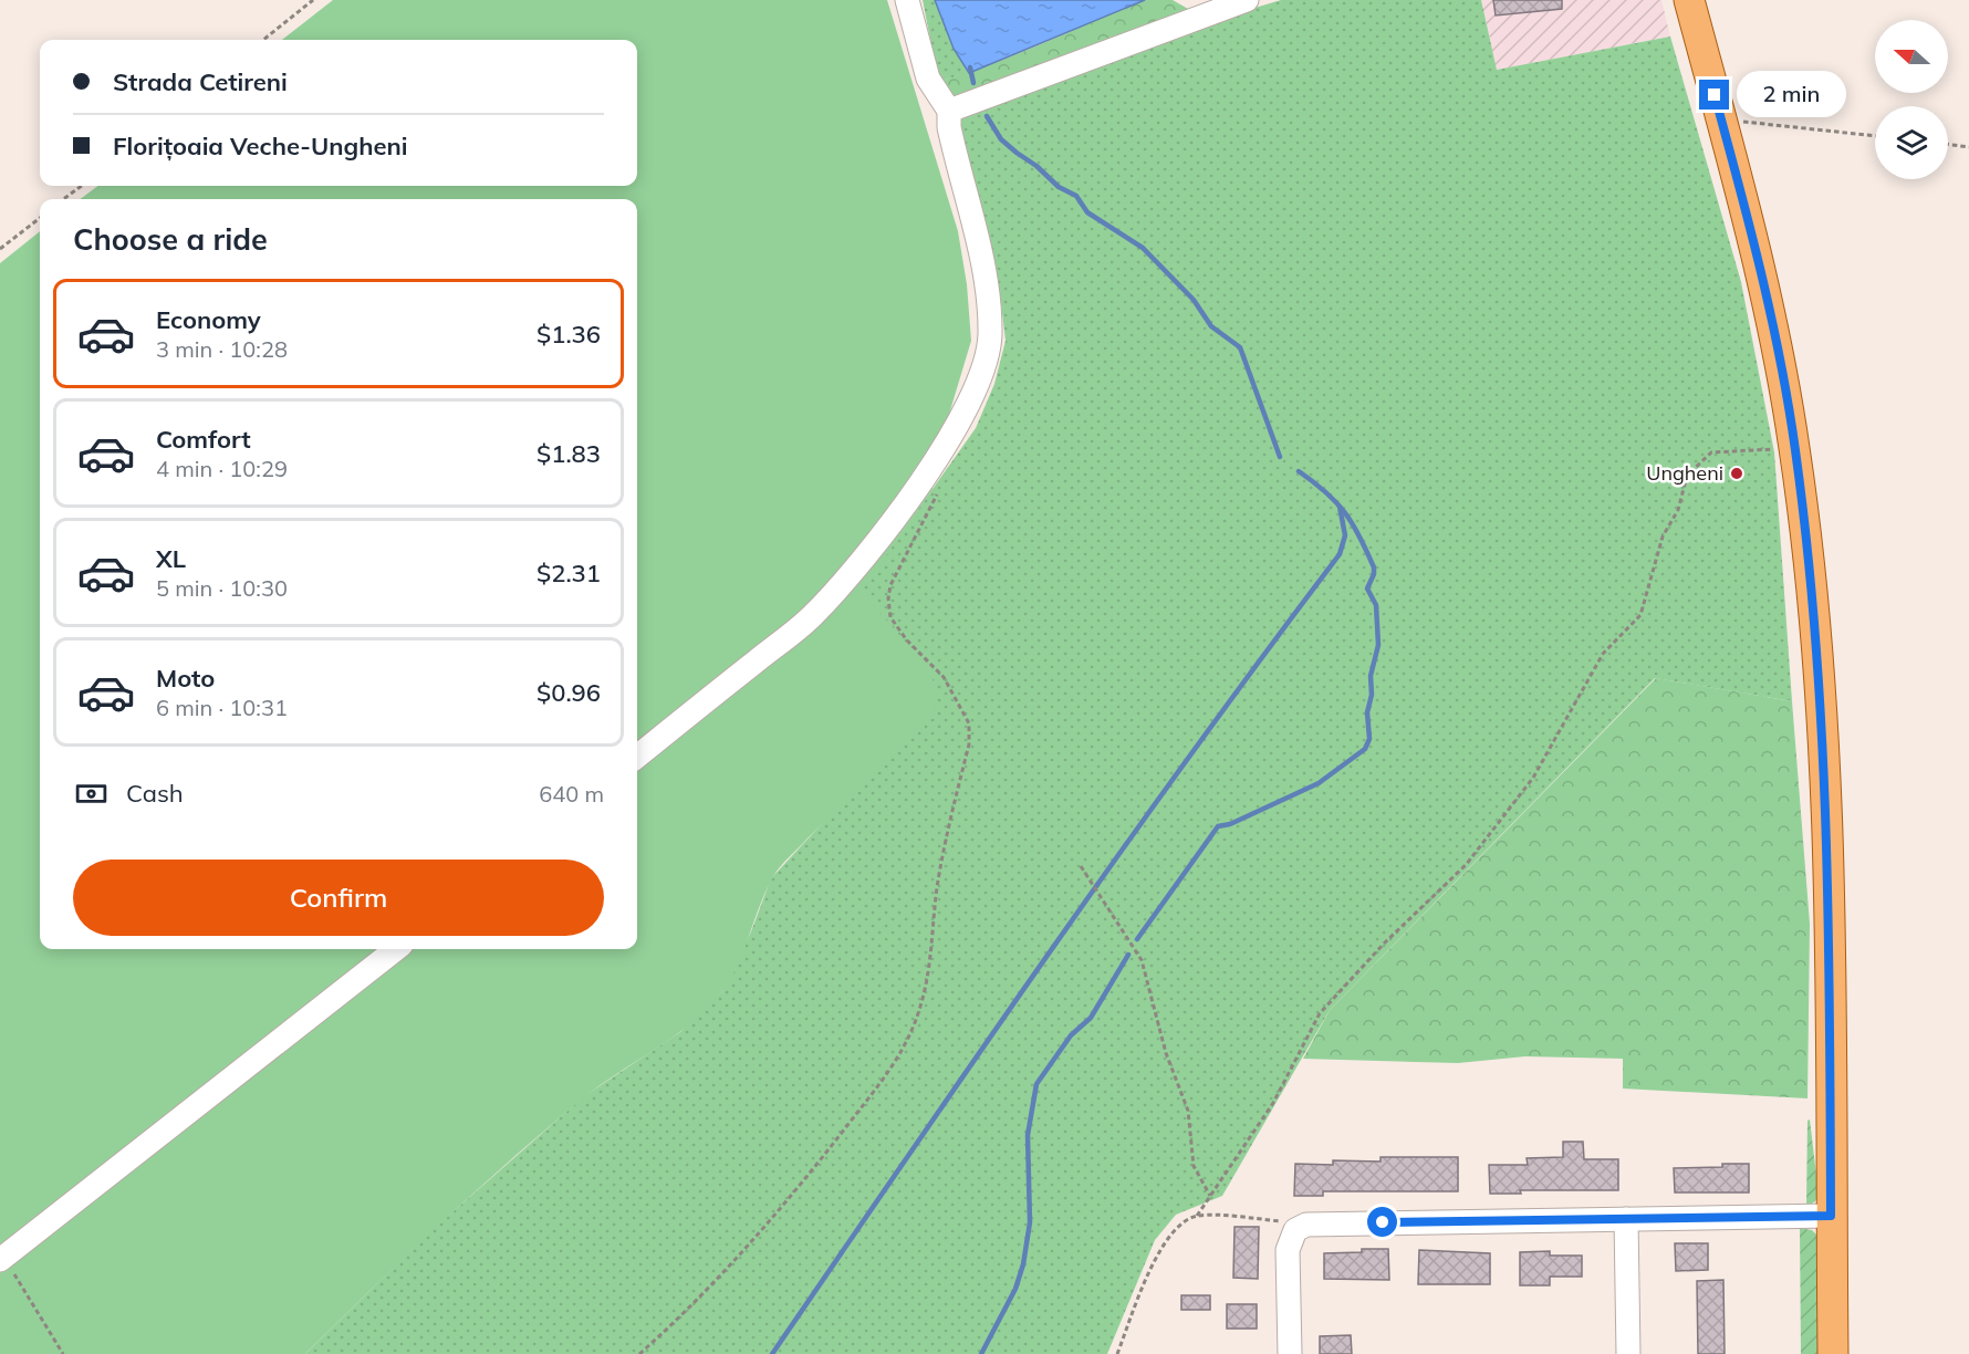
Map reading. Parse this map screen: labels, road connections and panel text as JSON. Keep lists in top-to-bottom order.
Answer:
{
  "places": ["Ungheni"],
  "north": "left",
  "page": {
    "banner": ["Strada Cetireni", "Florițoaia Veche-Ungheni"],
    "bubble": "2 min",
    "heading": "Choose a ride",
    "list": [
      {
        "name": "Economy",
        "note": "3 min · 10:28",
        "value": "$1.36"
      },
      {
        "name": "Comfort",
        "note": "4 min · 10:29",
        "value": "$1.83"
      },
      {
        "name": "XL",
        "note": "5 min · 10:30",
        "value": "$2.31"
      },
      {
        "name": "Moto",
        "note": "6 min · 10:31",
        "value": "$0.96"
      }
    ],
    "pay": ["Cash", "640 m"],
    "buttons": "Confirm"
  }
}
